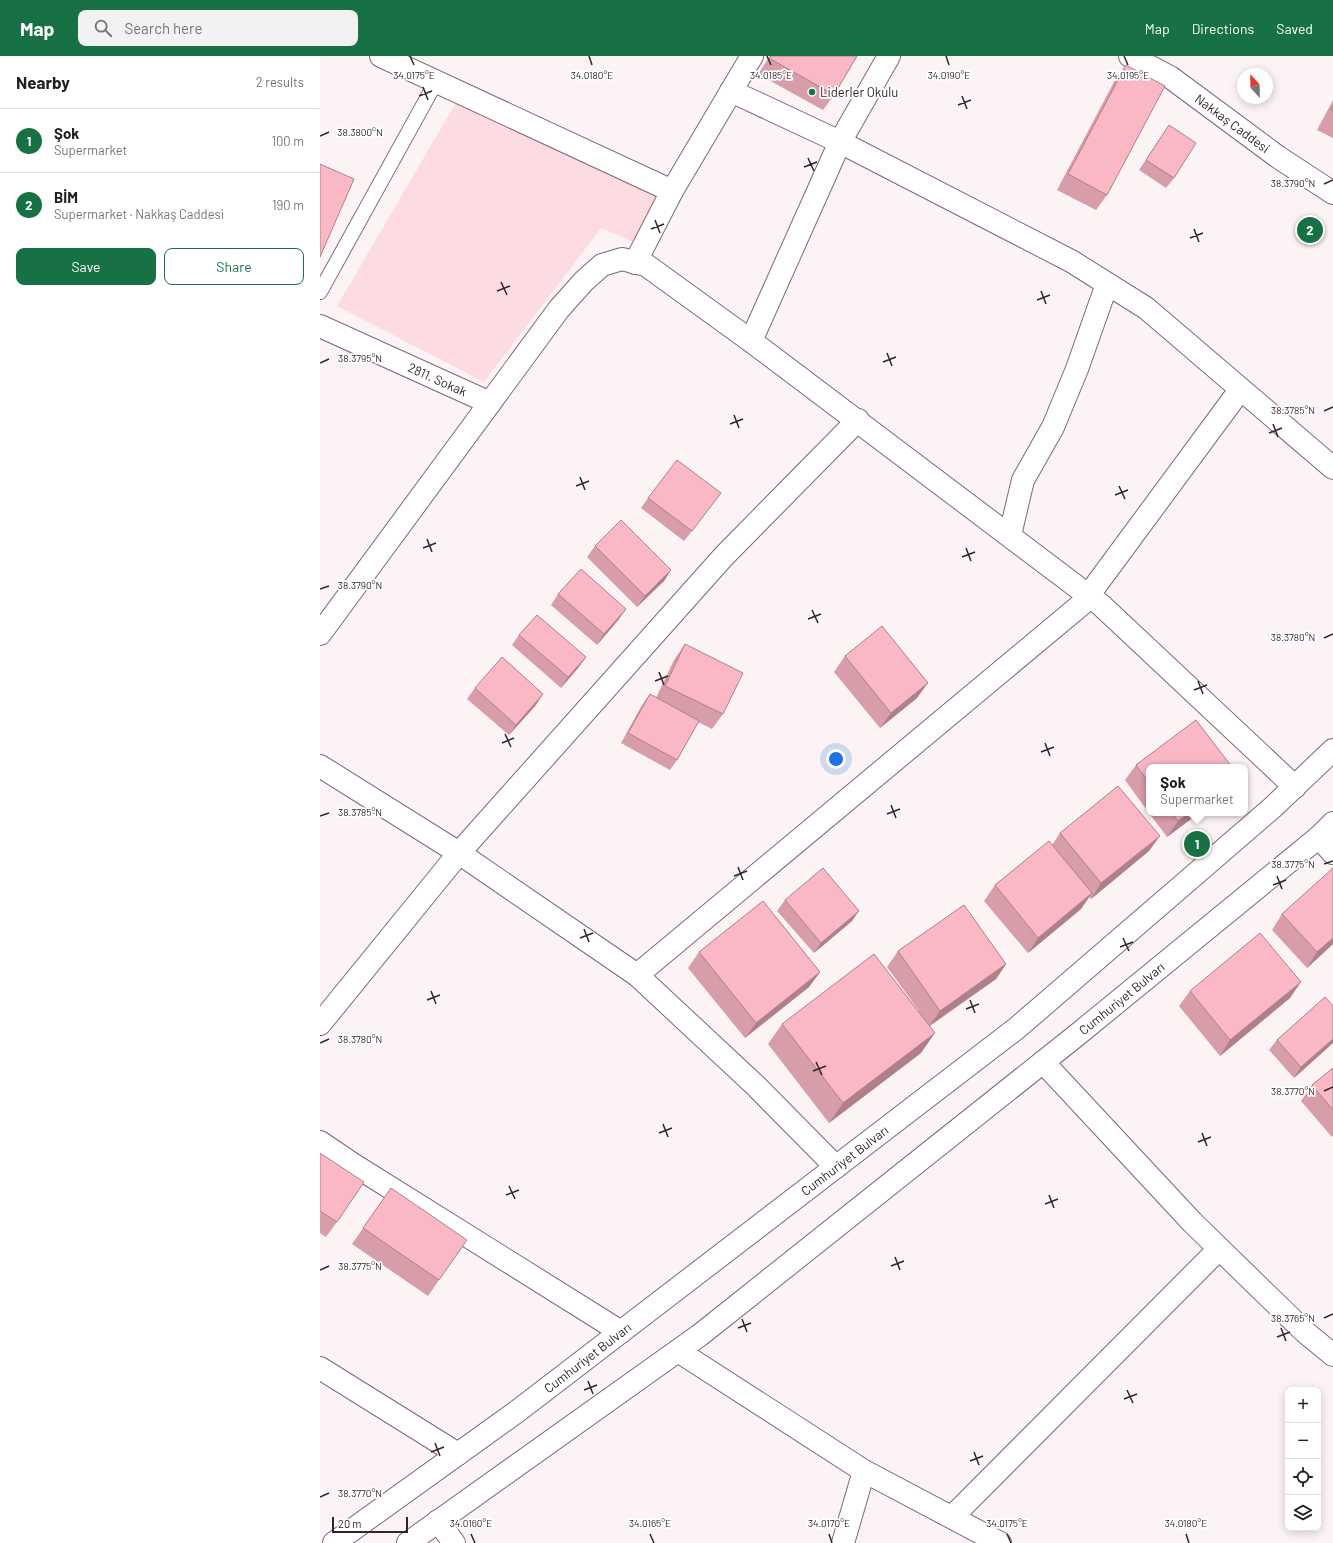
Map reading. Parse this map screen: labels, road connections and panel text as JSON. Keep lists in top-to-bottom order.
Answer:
{
  "streets": {
    "street": ["Nakkaş Caddesi", "2811. Sokak", "Cumhuriyet Bulvarı"]
  },
  "places": ["Liderler Okulu"],
  "scale_bar": "20 m",
  "north": "top",
  "page": {
    "header": "Map",
    "search": "Search here",
    "nav": ["Map", "Directions", "Saved"],
    "heading": ["Nearby", "2 results"],
    "list": [
      {
        "mark": "1",
        "name": "Şok",
        "note": "Supermarket",
        "value": "100 m"
      },
      {
        "mark": "2",
        "name": "BİM",
        "note": "Supermarket · Nakkaş Caddesi",
        "value": "190 m"
      }
    ],
    "pins": ["2", "1"],
    "buttons": ["Save", "Share"],
    "popup": ["Şok", "Supermarket"],
    "map_buttons": ["+", "−"],
    "scale": "20 m"
  },
  "coordinates": [
    "34.0175°E",
    "34.0180°E",
    "34.0185°E",
    "34.0190°E",
    "34.0195°E",
    "38.3800°N",
    "38.3790°N",
    "38.3795°N",
    "38.3785°N",
    "38.3780°N",
    "38.3775°N",
    "38.3770°N",
    "38.3765°N",
    "34.0160°E",
    "34.0165°E",
    "34.0170°E"
  ]
}
